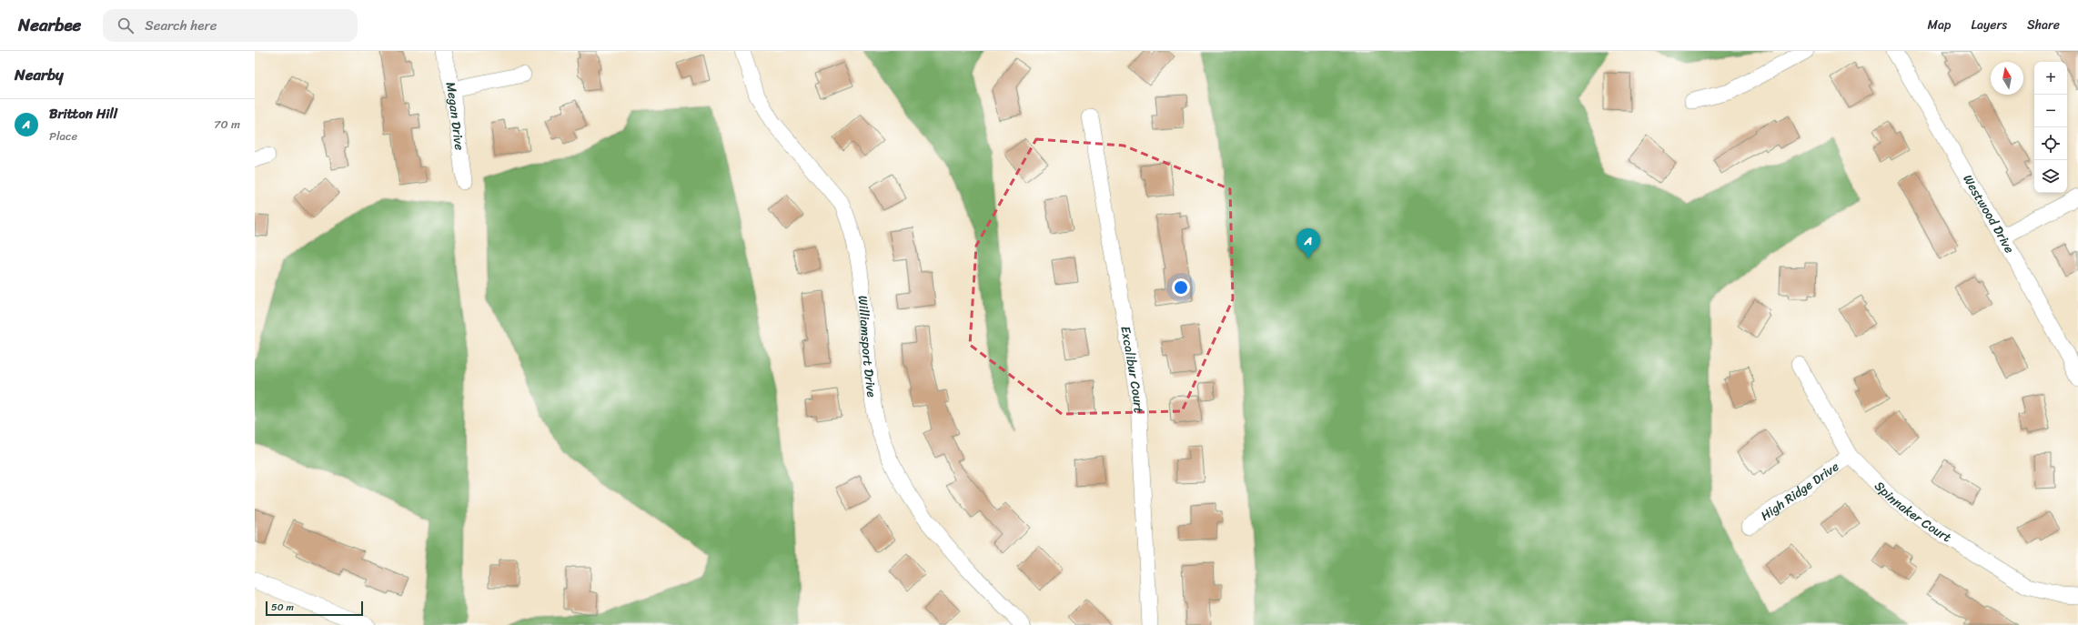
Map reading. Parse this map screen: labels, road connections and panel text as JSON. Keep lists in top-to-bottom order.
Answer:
{
  "streets": {
    "street": [
      "Megan Drive",
      "Westwood Drive",
      "Williamsport Drive",
      "Excalibur Court",
      "High Ridge Drive",
      "Spinnaker Court"
    ]
  },
  "crossings": [
    ["High Ridge Drive", "Spinnaker Court"]
  ],
  "scale_bar": "50 m",
  "north": "top",
  "page": {
    "header": "Nearbee",
    "search": "Search here",
    "nav": ["Map", "Layers", "Share"],
    "heading": "Nearby",
    "map_buttons": ["+", "−"],
    "list": [
      {
        "mark": "A",
        "name": "Britton Hill",
        "note": "Place",
        "value": "70 m"
      }
    ],
    "pins": "A",
    "scale": "50 m"
  }
}
